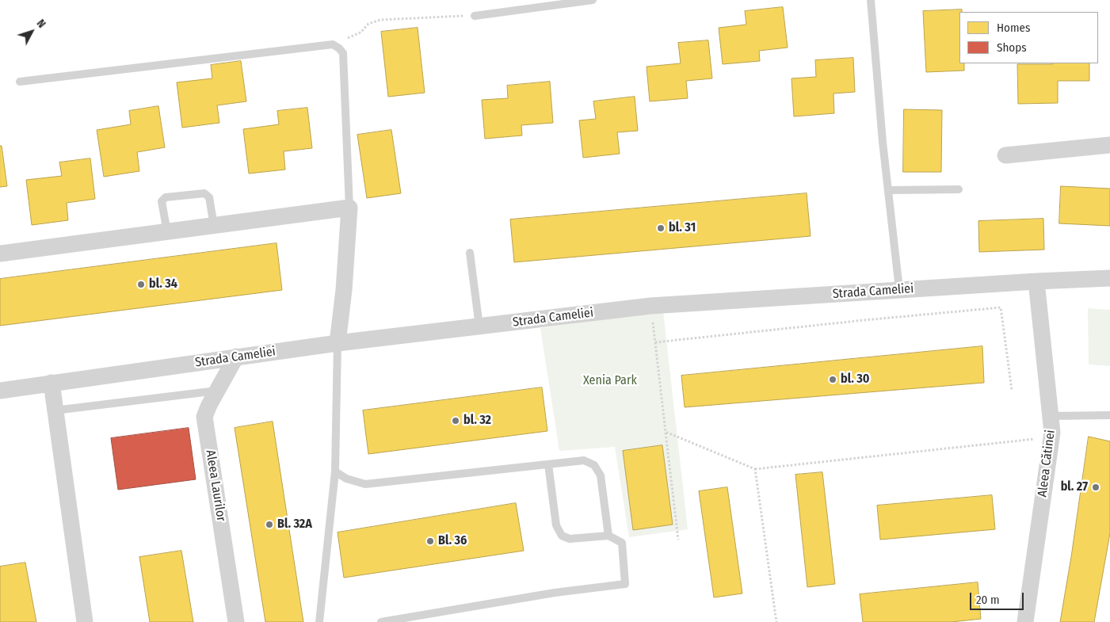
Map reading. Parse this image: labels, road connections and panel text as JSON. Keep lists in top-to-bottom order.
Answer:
{
  "streets": {
    "street": ["Strada Cameliei", "Aleea Cătinei", "Aleea Laurilor"]
  },
  "crossings": [
    ["Strada Cameliei", "Aleea Cătinei"],
    ["Strada Cameliei", "Aleea Laurilor"]
  ],
  "parks": ["Xenia Park"],
  "places": [
    "bl. 31",
    "bl. 34",
    "bl. 30",
    "bl. 32",
    "bl. 27",
    "Bl. 32A",
    "Bl. 36"
  ],
  "legend": ["Homes", "Shops"],
  "scale_bar": "20 m",
  "north": "top right"
}
